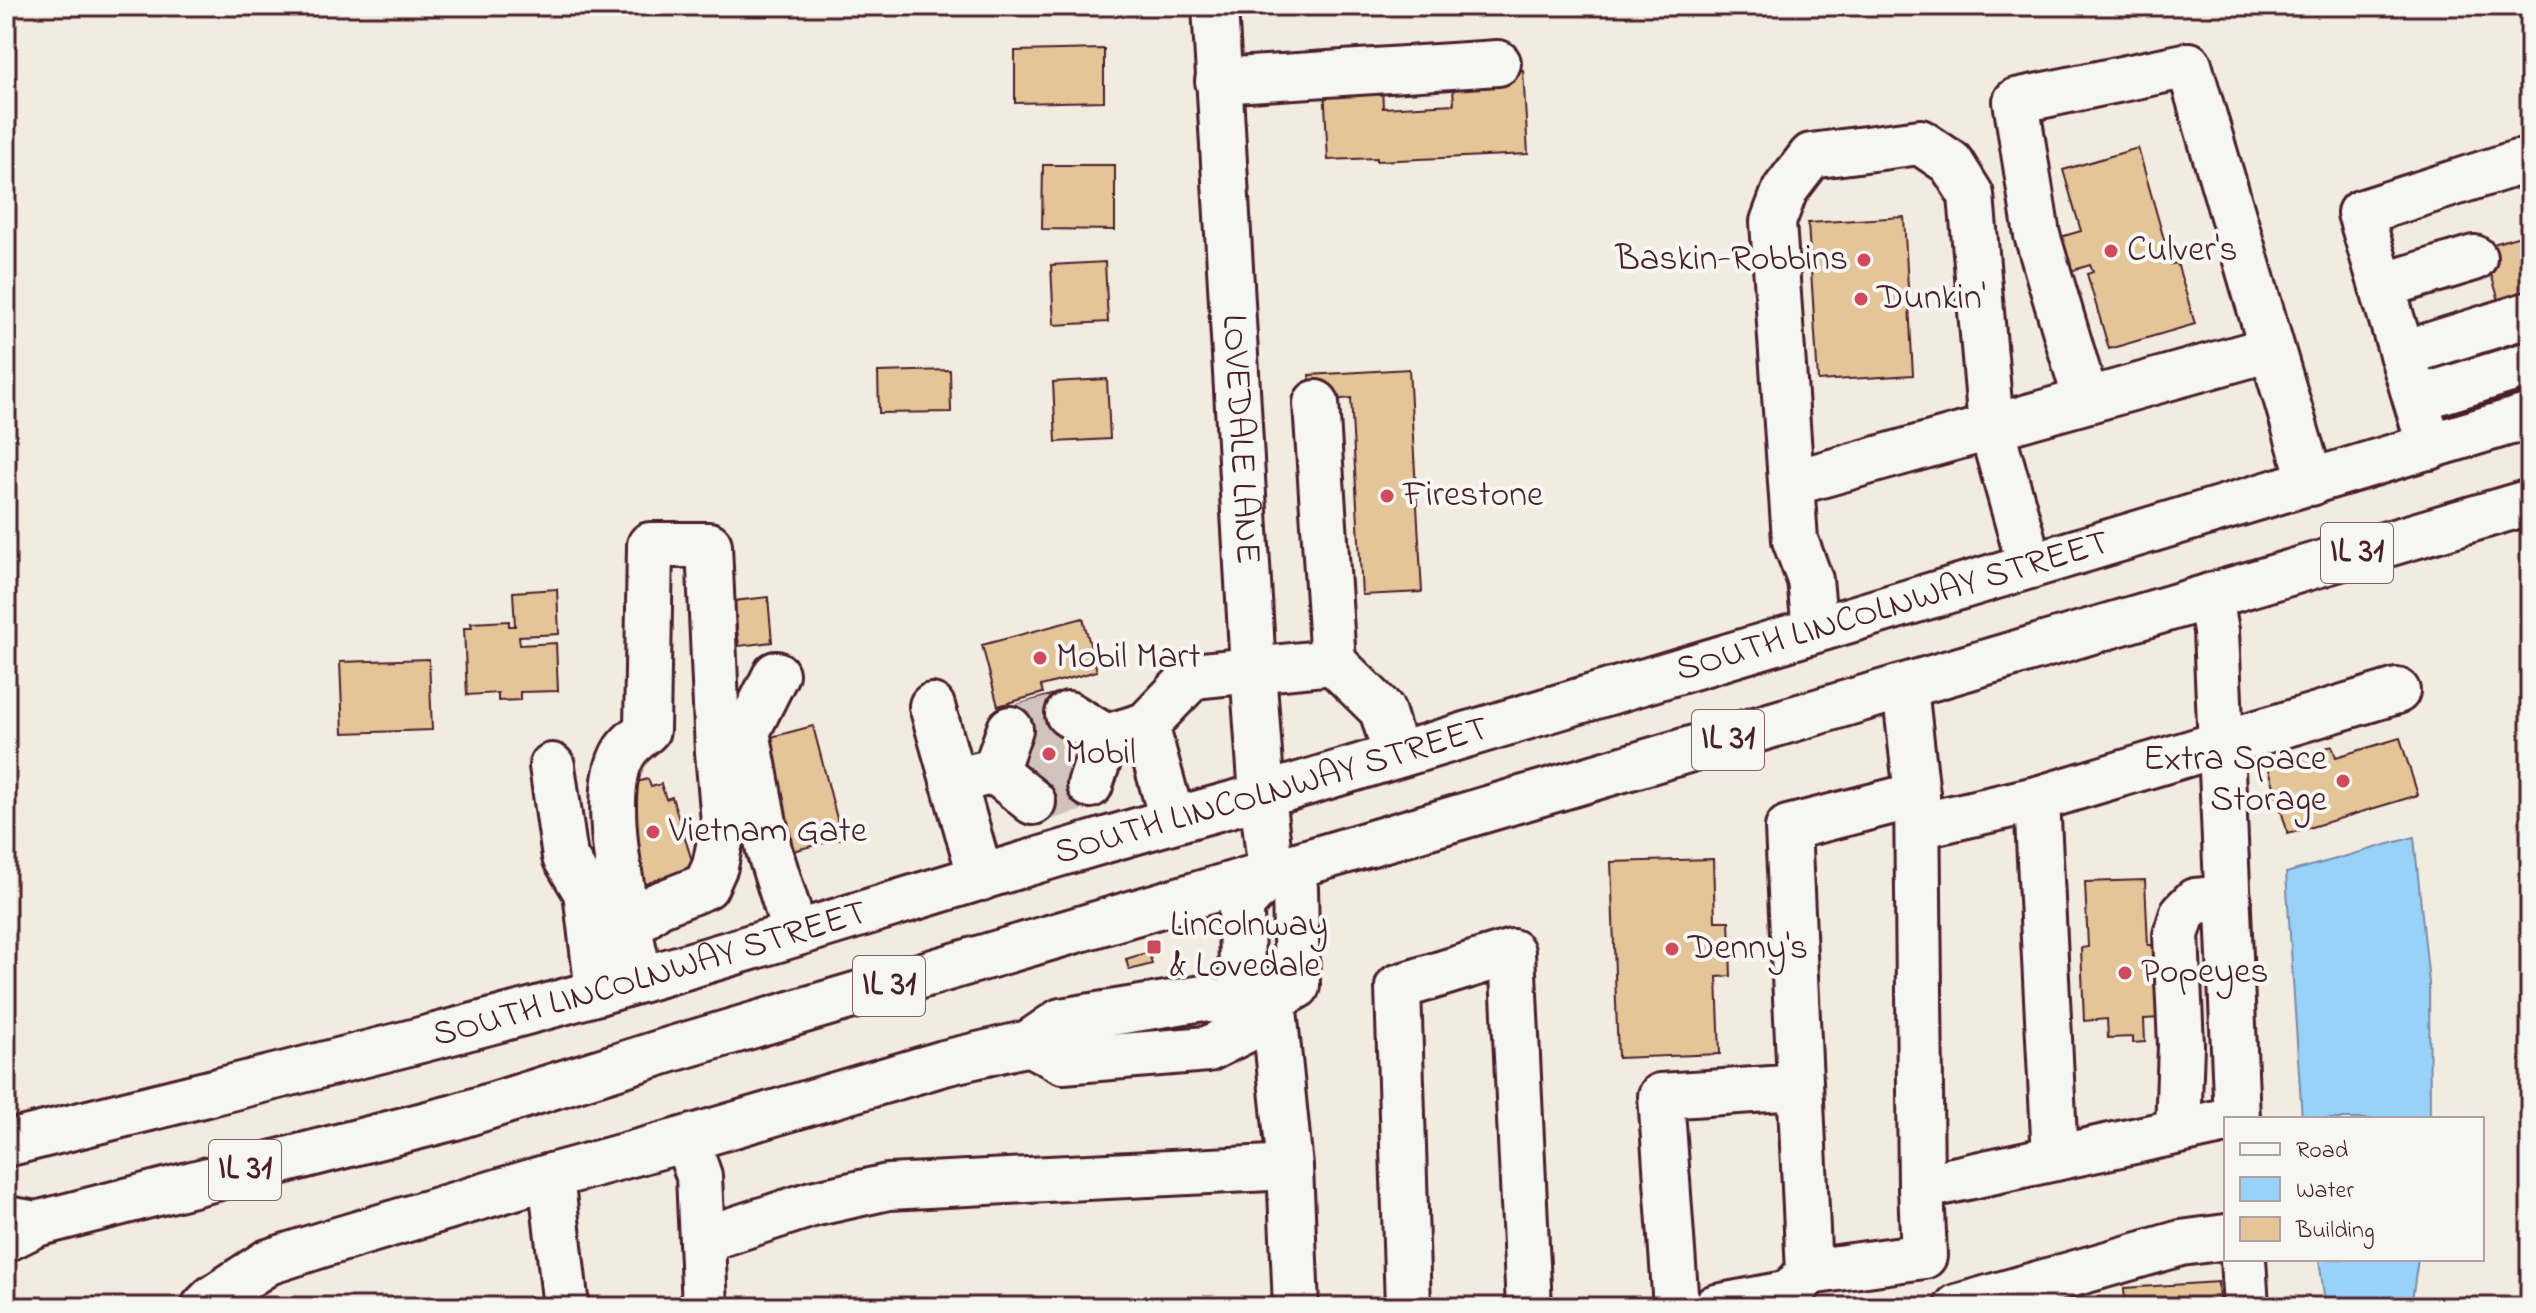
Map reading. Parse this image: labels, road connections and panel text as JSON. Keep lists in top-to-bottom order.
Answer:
{
  "streets": {
    "main road": ["LOVEDALE LANE", "IL 31", "SOUTH LINCOLNWAY STREET"]
  },
  "crossings": [
    ["LOVEDALE LANE", "IL 31"],
    ["LOVEDALE LANE", "SOUTH LINCOLNWAY STREET"]
  ],
  "places": {
    "other": [
      "Culver's",
      "Baskin-Robbins",
      "Dunkin'",
      "Firestone",
      "Mobil Mart",
      "Mobil",
      "Extra Space Storage",
      "Vietnam Gate",
      "Denny's",
      "Popeyes"
    ],
    "transit": ["Lincolnway & Lovedale"]
  },
  "legend": ["Road", "Water", "Building"]
}
